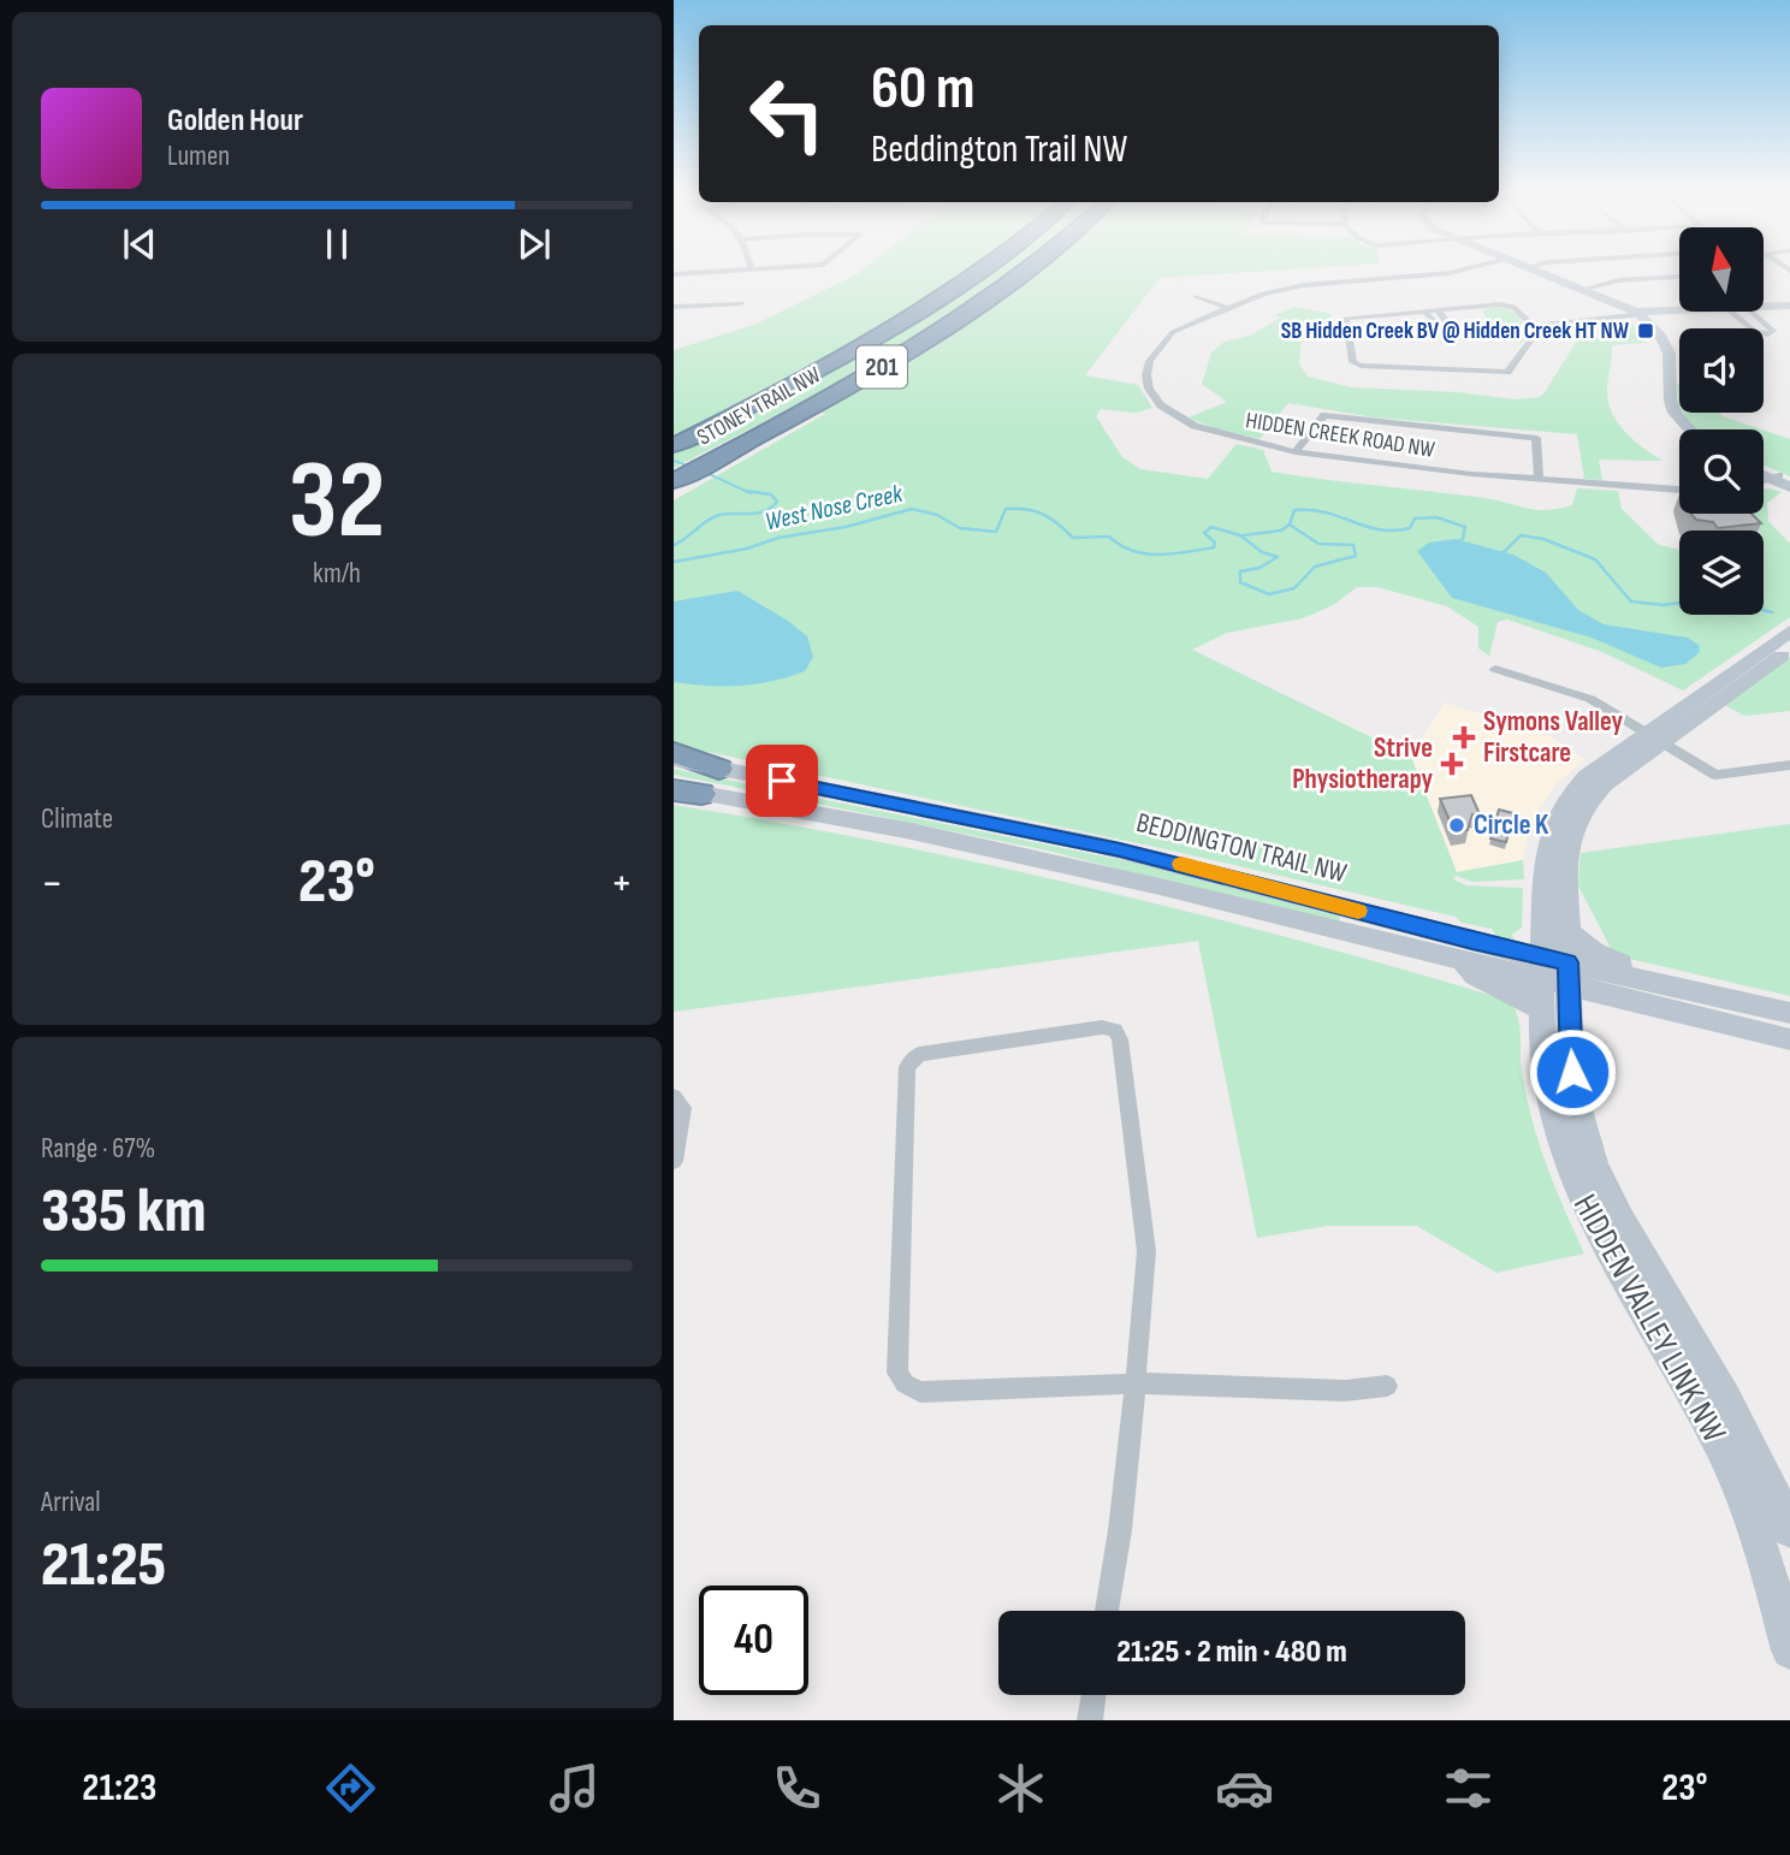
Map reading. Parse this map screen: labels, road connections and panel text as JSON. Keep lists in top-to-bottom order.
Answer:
{
  "streets": {
    "highway": ["201", "STONEY TRAIL NW"],
    "street": ["HIDDEN CREEK ROAD NW", "BEDDINGTON TRAIL NW", "HIDDEN VALLEY LINK NW"]
  },
  "crossings": [
    ["BEDDINGTON TRAIL NW", "HIDDEN VALLEY LINK NW"]
  ],
  "water": ["West Nose Creek"],
  "places": {
    "transit": ["SB Hidden Creek BV @ Hidden Creek HT NW"],
    "health": ["Symons Valley Firstcare", "Strive Physiotherapy"],
    "other": ["Circle K"]
  },
  "north": "top",
  "page": {
    "turn": ["60 m", "Beddington Trail NW"],
    "song": ["Golden Hour", "Lumen"],
    "tile": [
      ["32", "km/h"],
      "Climate",
      ["Range · 67%", "335 km"],
      ["Arrival", "21:25"]
    ],
    "heat": ["−", "23°", "+"],
    "limit": "40",
    "trip": "21:25 · 2 min · 480 m",
    "tabs": ["21:23", "23°"]
  }
}
